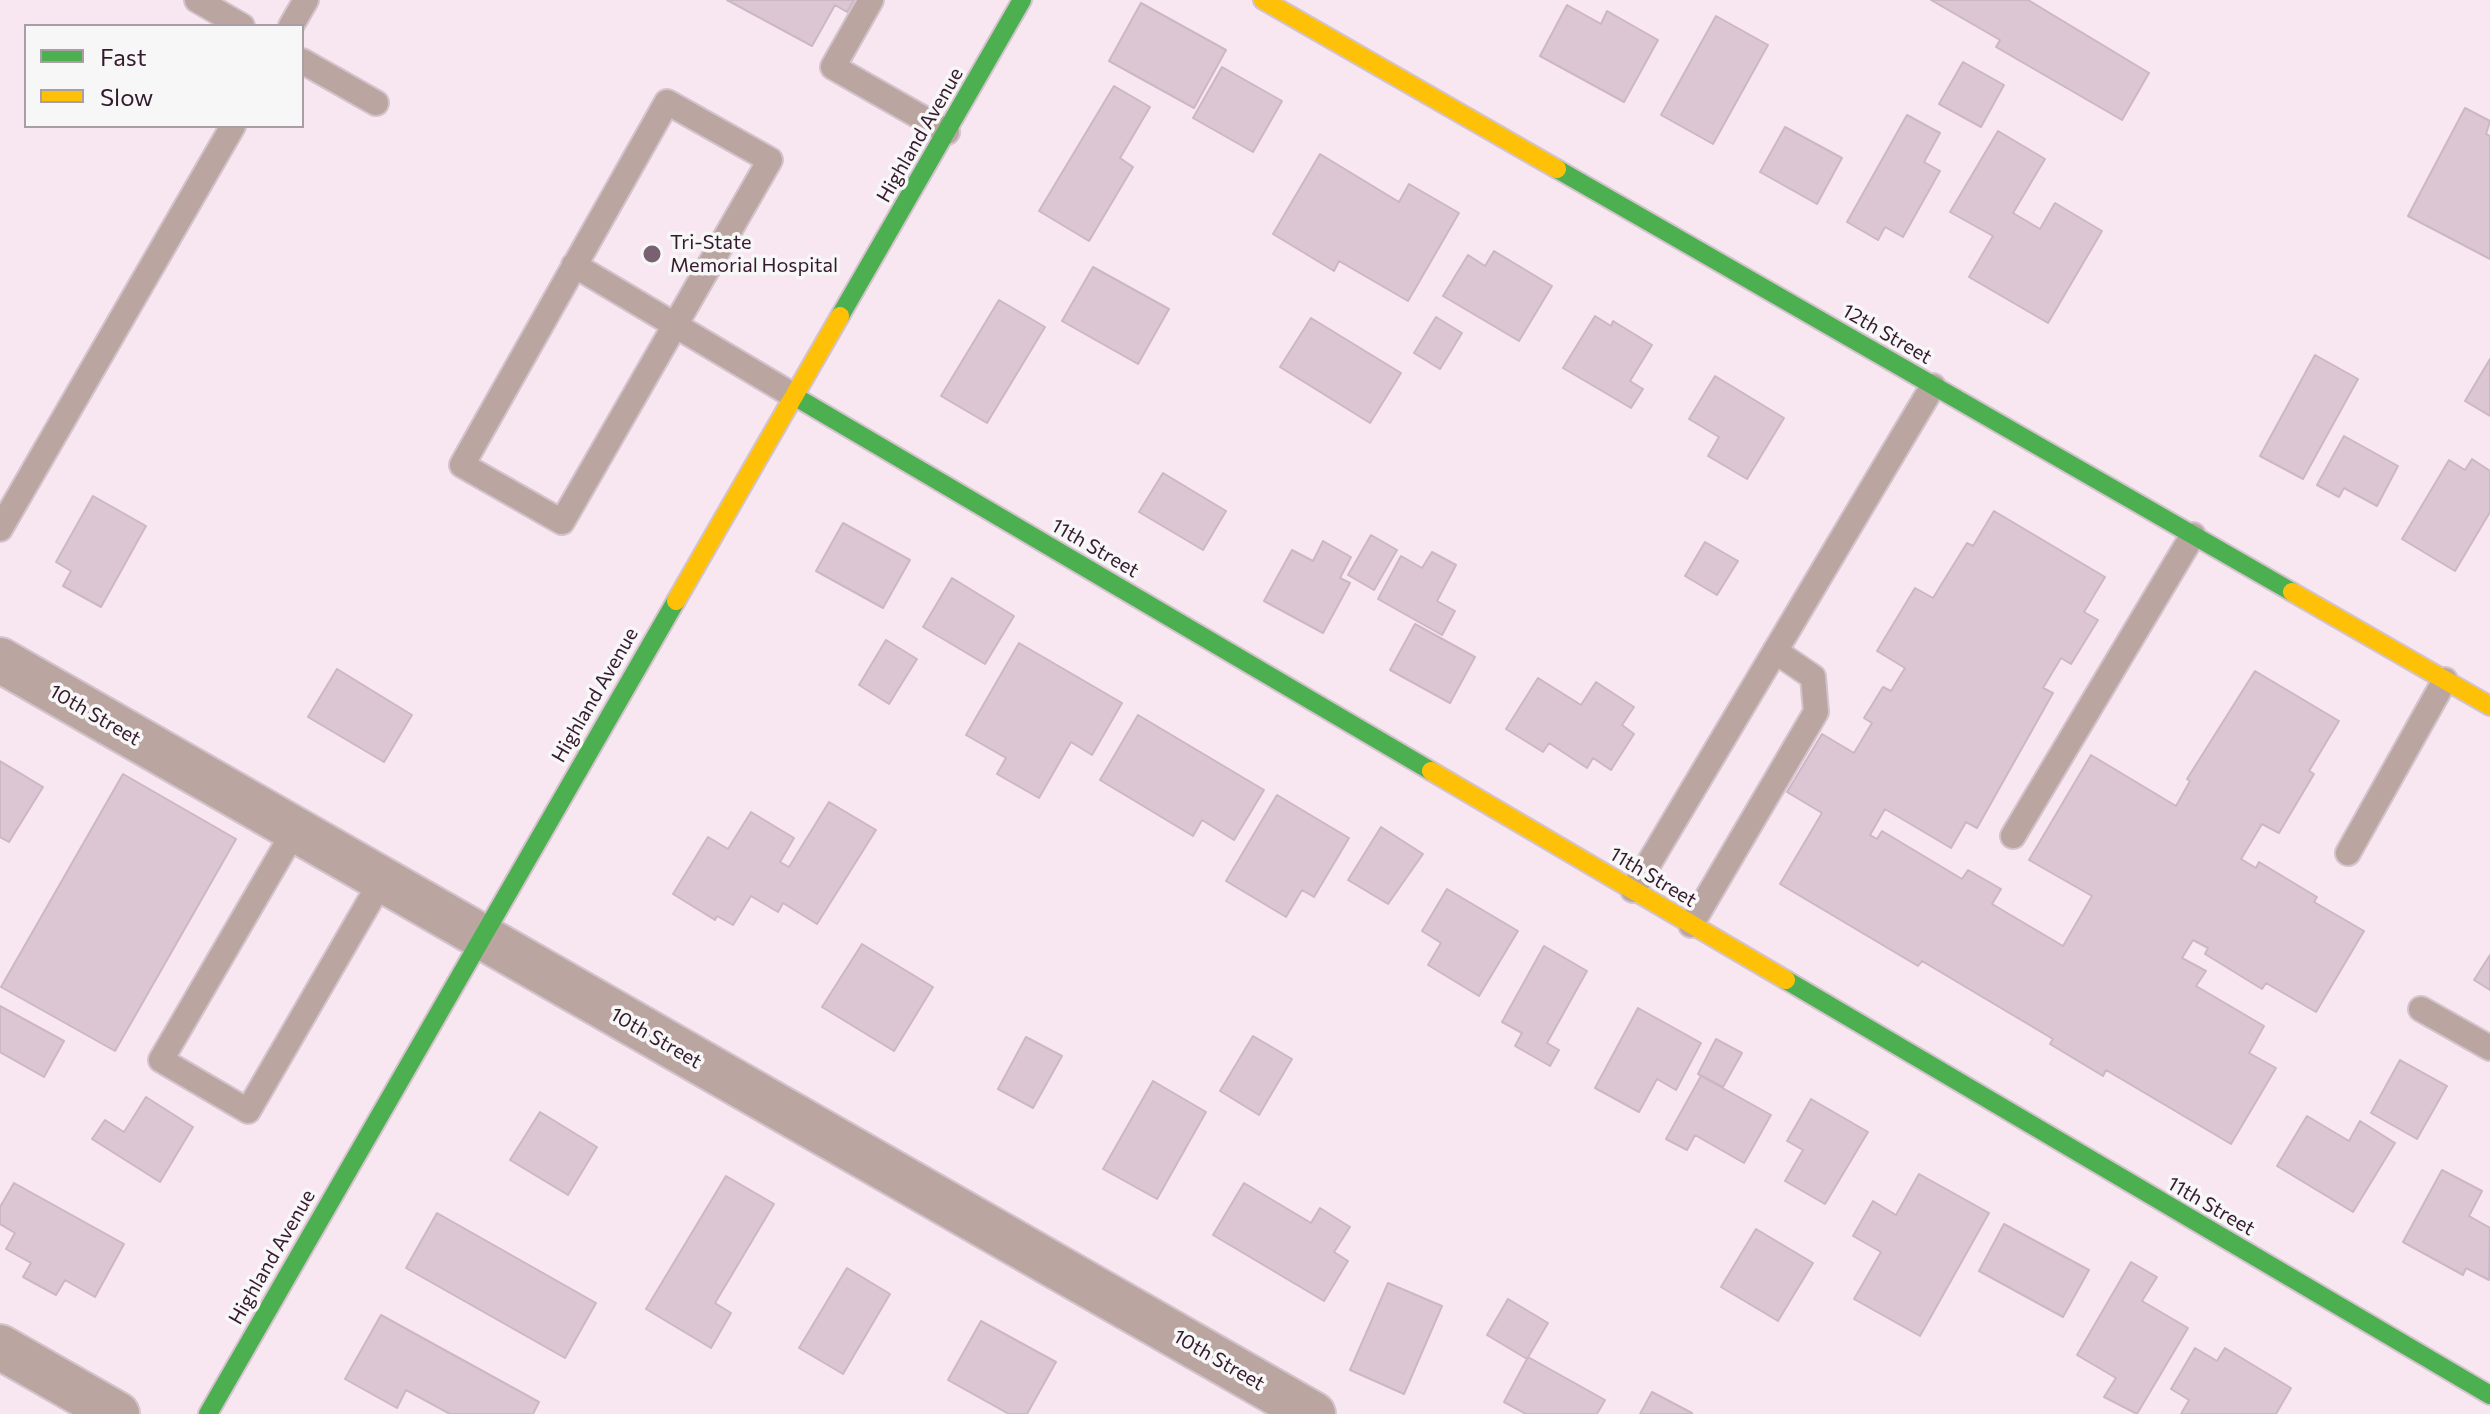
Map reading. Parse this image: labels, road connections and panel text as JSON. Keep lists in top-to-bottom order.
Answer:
{
  "streets": {
    "street": [
      "Highland Avenue",
      "12th Street",
      "11th Street",
      "10th Street"
    ]
  },
  "crossings": [
    ["Highland Avenue", "11th Street"],
    ["Highland Avenue", "10th Street"]
  ],
  "places": ["Tri-State Memorial Hospital"],
  "legend": ["Fast", "Slow"]
}
